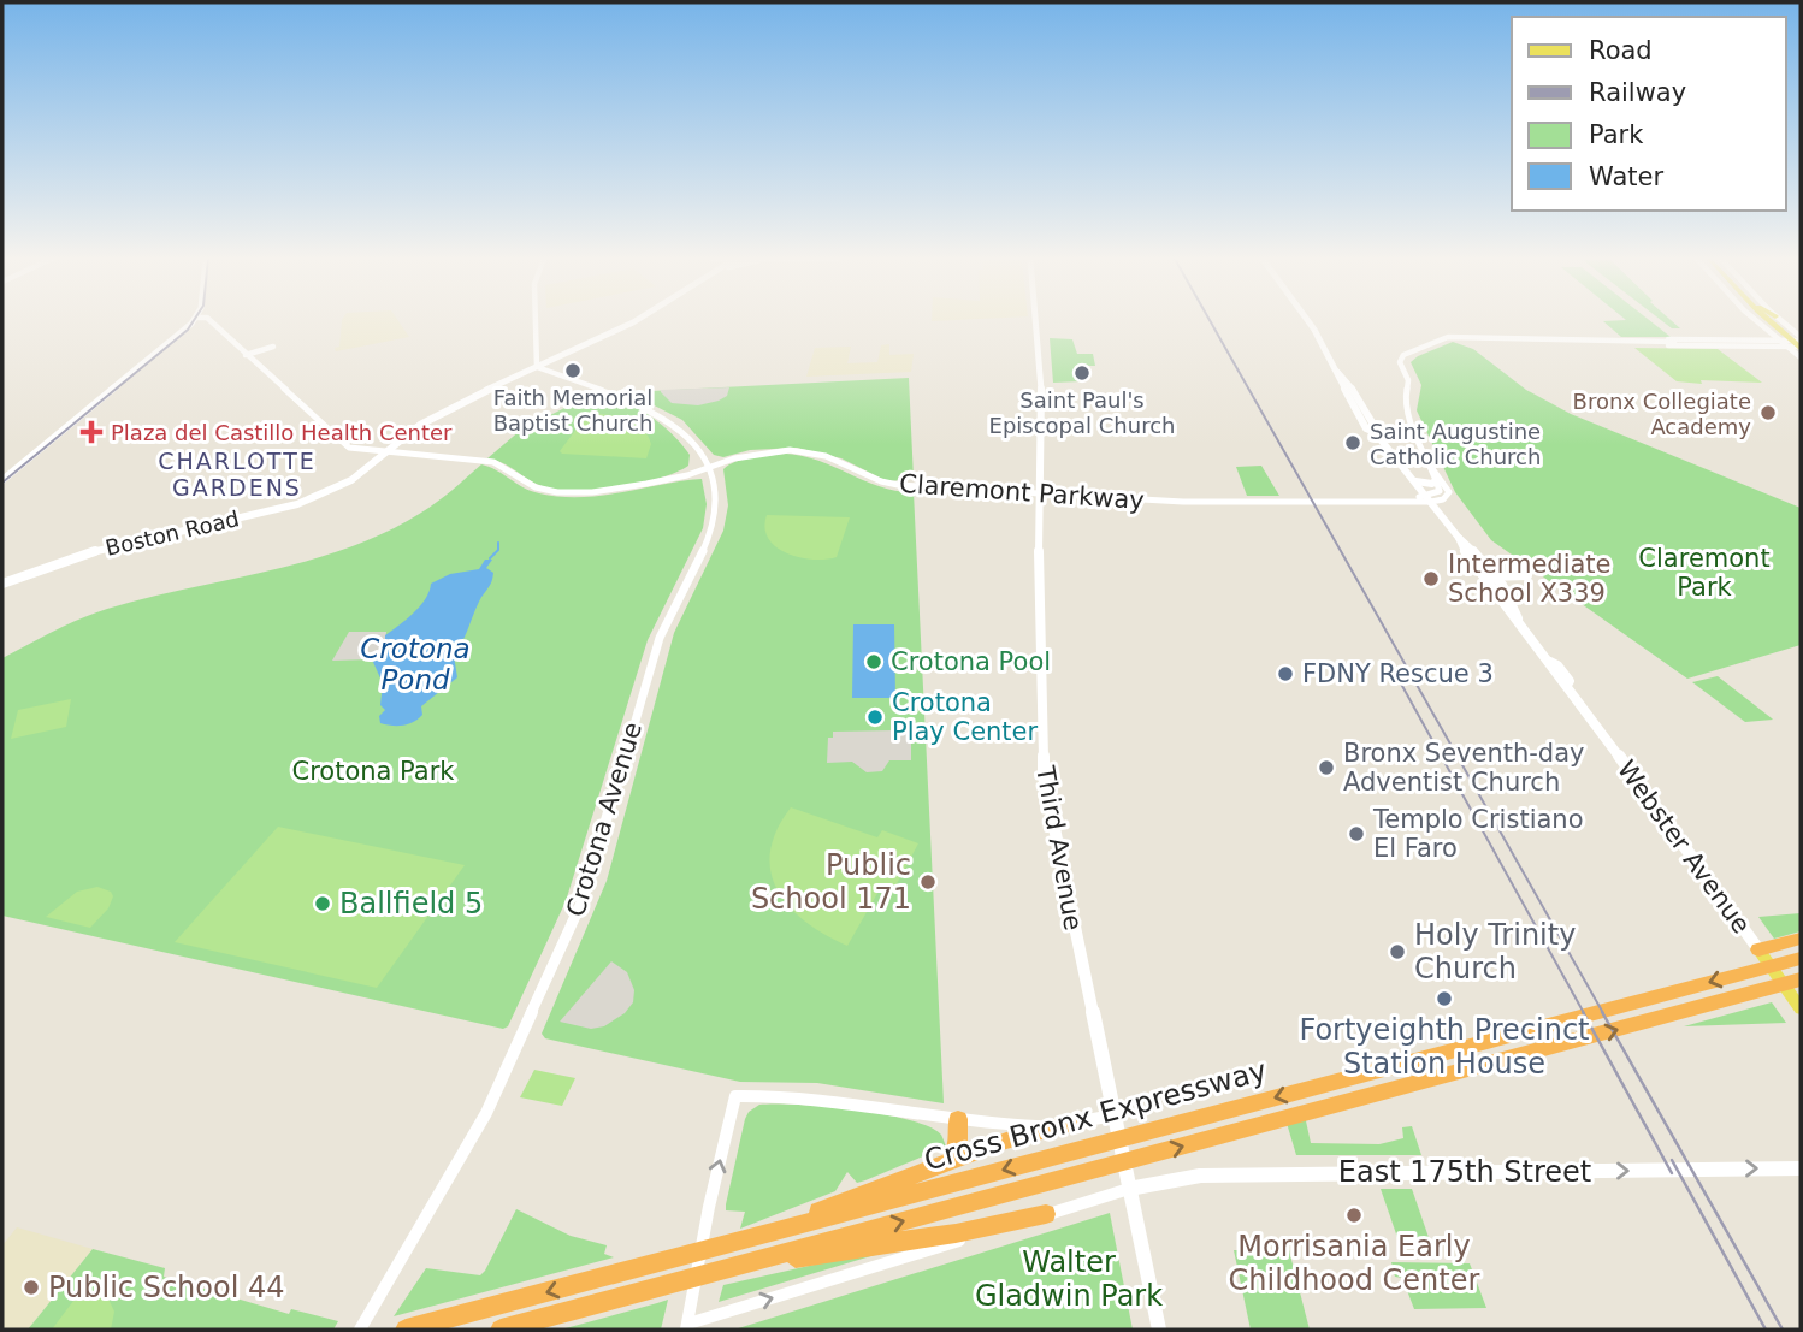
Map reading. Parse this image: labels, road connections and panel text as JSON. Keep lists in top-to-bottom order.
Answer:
{
  "streets": {
    "highway": ["Cross Bronx Expressway"],
    "main road": [
      "Boston Road",
      "Webster Avenue",
      "Third Avenue",
      "East 175th Street"
    ],
    "street": ["Claremont Parkway", "Crotona Avenue"]
  },
  "crossings": [
    ["Claremont Parkway", "Boston Road"],
    ["Claremont Parkway", "Crotona Avenue"],
    ["Claremont Parkway", "Webster Avenue"],
    ["Claremont Parkway", "Third Avenue"],
    ["Third Avenue", "East 175th Street"]
  ],
  "one_way": ["East 175th Street"],
  "districts": ["CHARLOTTE GARDENS"],
  "water": ["Crotona Pond"],
  "parks": ["Claremont Park", "Crotona Park", "Walter Gladwin Park"],
  "places": {
    "other": [
      "Faith Memorial Baptist Church",
      "Saint Paul's Episcopal Church",
      "Bronx Collegiate Academy",
      "Saint Augustine Catholic Church",
      "Intermediate School X339",
      "Crotona Pool",
      "FDNY Rescue 3",
      "Crotona Play Center",
      "Bronx Seventh-day Adventist Church",
      "Templo Cristiano El Faro",
      "Public School 171",
      "Ballfield 5",
      "Holy Trinity Church",
      "Fortyeighth Precinct Station House",
      "Morrisania Early Childhood Center",
      "Public School 44"
    ],
    "health": ["Plaza del Castillo Health Center"]
  },
  "legend": [
    "Road",
    "Railway",
    "Park",
    "Water"
  ]
}
